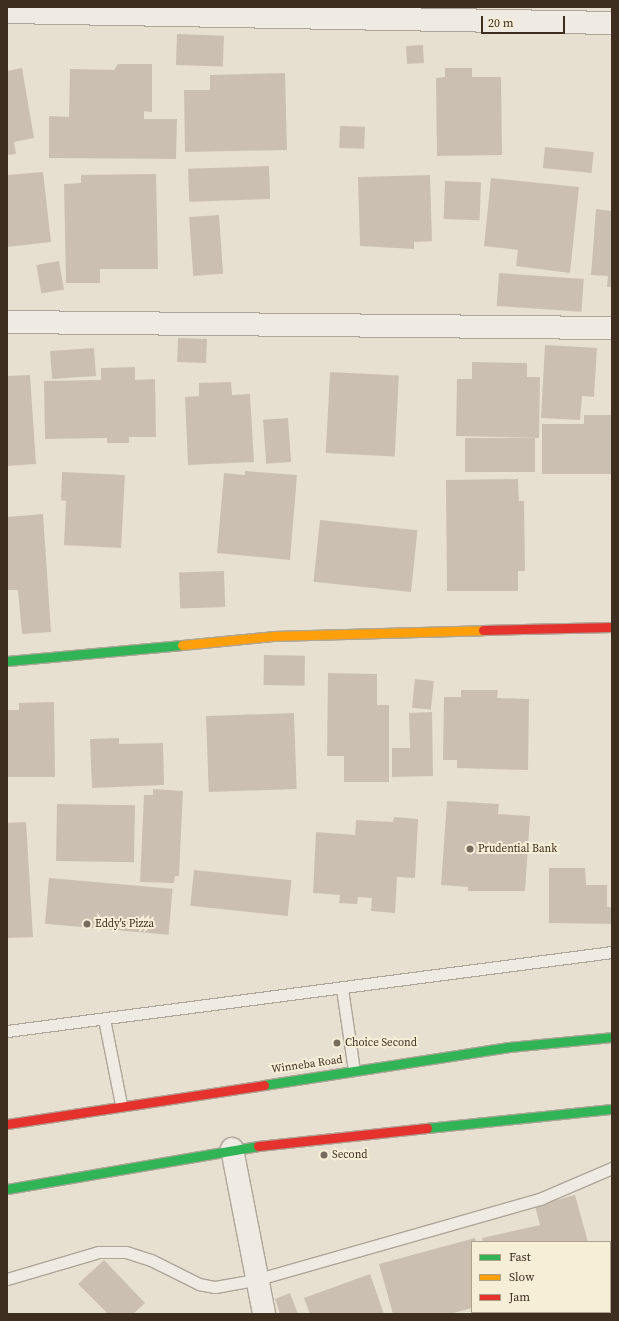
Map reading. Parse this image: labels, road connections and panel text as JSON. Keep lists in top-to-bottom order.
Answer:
{
  "streets": {
    "main road": ["Winneba Road"]
  },
  "places": [
    "Prudential Bank",
    "Eddy's Pizza",
    "Choice Second",
    "Second"
  ],
  "legend": ["Fast", "Slow", "Jam"],
  "scale_bar": "20 m"
}
